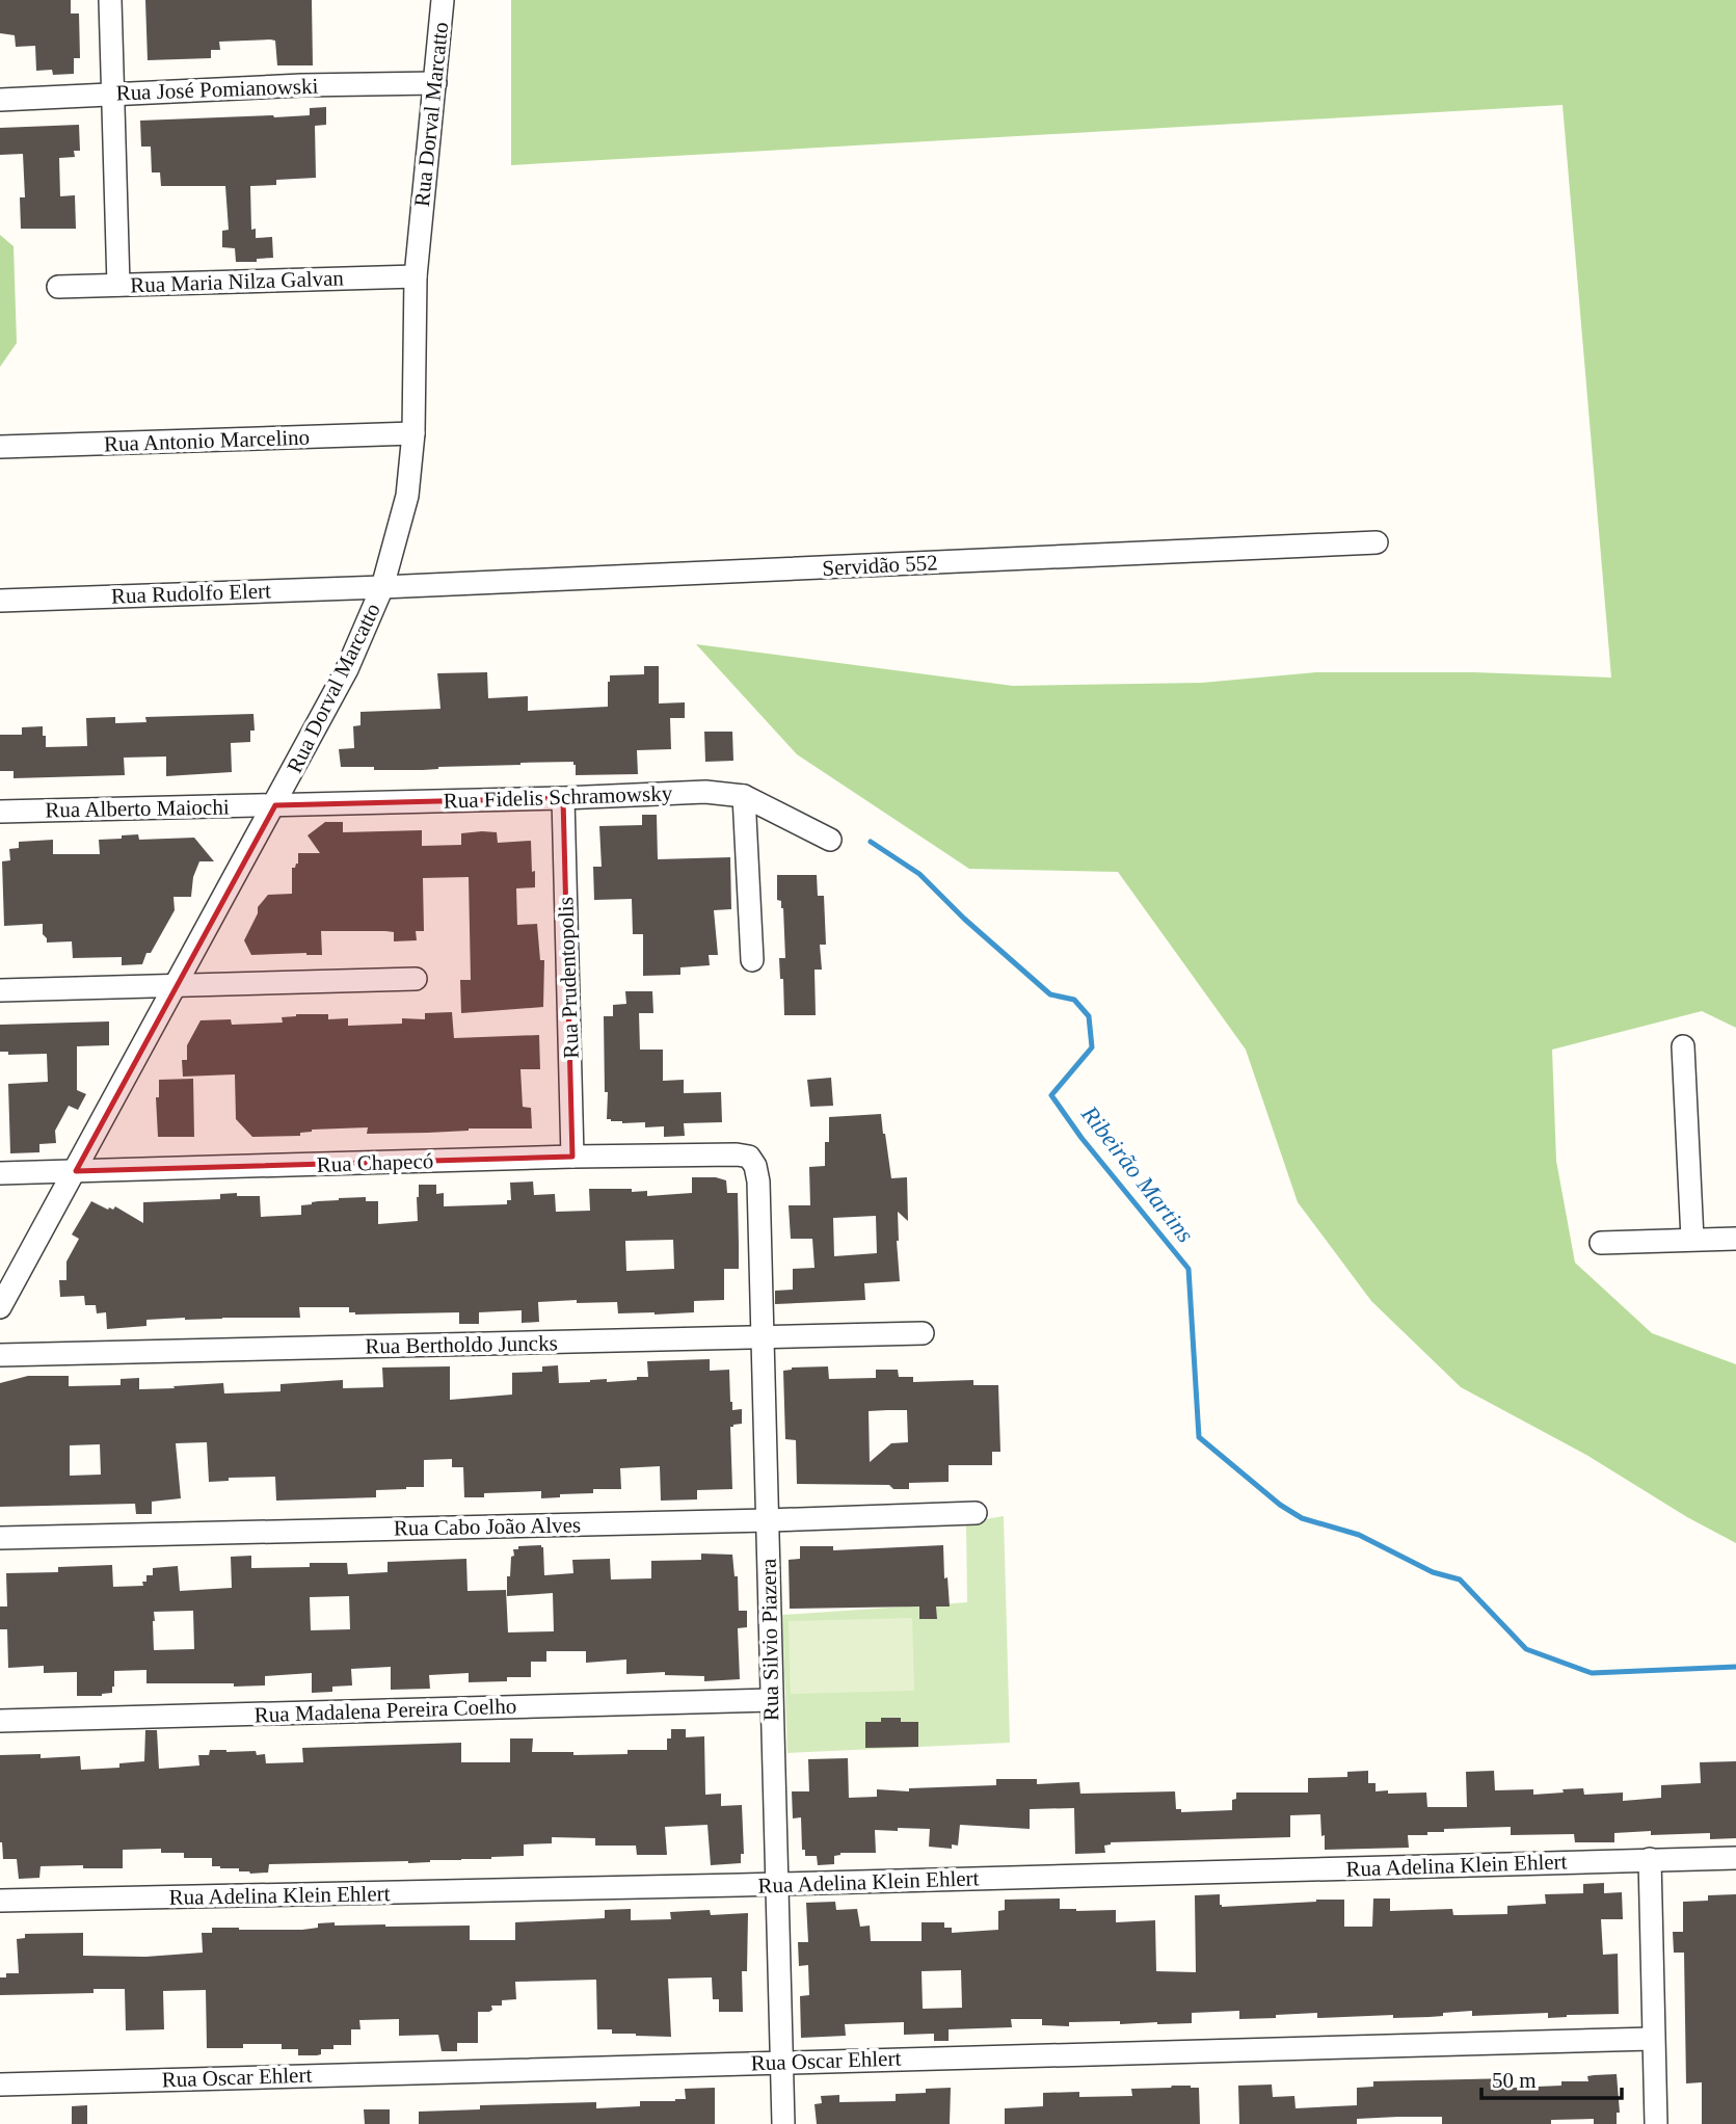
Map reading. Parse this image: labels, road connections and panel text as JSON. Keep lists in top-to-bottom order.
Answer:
{
  "streets": {
    "street": [
      "Rua José Pomianowski",
      "Rua Dorval Marcatto",
      "Rua Maria Nilza Galvan",
      "Rua Antonio Marcelino",
      "Servidão 552",
      "Rua Rudolfo Elert",
      "Rua Fidelis Schramowsky",
      "Rua Alberto Maiochi",
      "Rua Prudentopolis",
      "Rua Chapecó",
      "Rua Bertholdo Juncks",
      "Rua Cabo João Alves",
      "Rua Silvio Piazera",
      "Rua Madalena Pereira Coelho",
      "Rua Adelina Klein Ehlert",
      "Rua Oscar Ehlert"
    ]
  },
  "crossings": [
    ["Rua José Pomianowski", "Rua Dorval Marcatto"],
    ["Rua Dorval Marcatto", "Rua Maria Nilza Galvan"],
    ["Rua Dorval Marcatto", "Rua Antonio Marcelino"],
    ["Rua Dorval Marcatto", "Servidão 552"],
    ["Rua Dorval Marcatto", "Rua Rudolfo Elert"],
    ["Rua Dorval Marcatto", "Rua Fidelis Schramowsky"],
    ["Rua Dorval Marcatto", "Rua Alberto Maiochi"],
    ["Rua Dorval Marcatto", "Rua Chapecó"],
    ["Servidão 552", "Rua Rudolfo Elert"],
    ["Rua Fidelis Schramowsky", "Rua Alberto Maiochi"],
    ["Rua Fidelis Schramowsky", "Rua Prudentopolis"],
    ["Rua Prudentopolis", "Rua Chapecó"],
    ["Rua Chapecó", "Rua Silvio Piazera"],
    ["Rua Bertholdo Juncks", "Rua Silvio Piazera"],
    ["Rua Cabo João Alves", "Rua Silvio Piazera"],
    ["Rua Silvio Piazera", "Rua Madalena Pereira Coelho"],
    ["Rua Silvio Piazera", "Rua Adelina Klein Ehlert"],
    ["Rua Silvio Piazera", "Rua Oscar Ehlert"]
  ],
  "water": ["Ribeirão Martins"],
  "scale_bar": "50 m"
}
